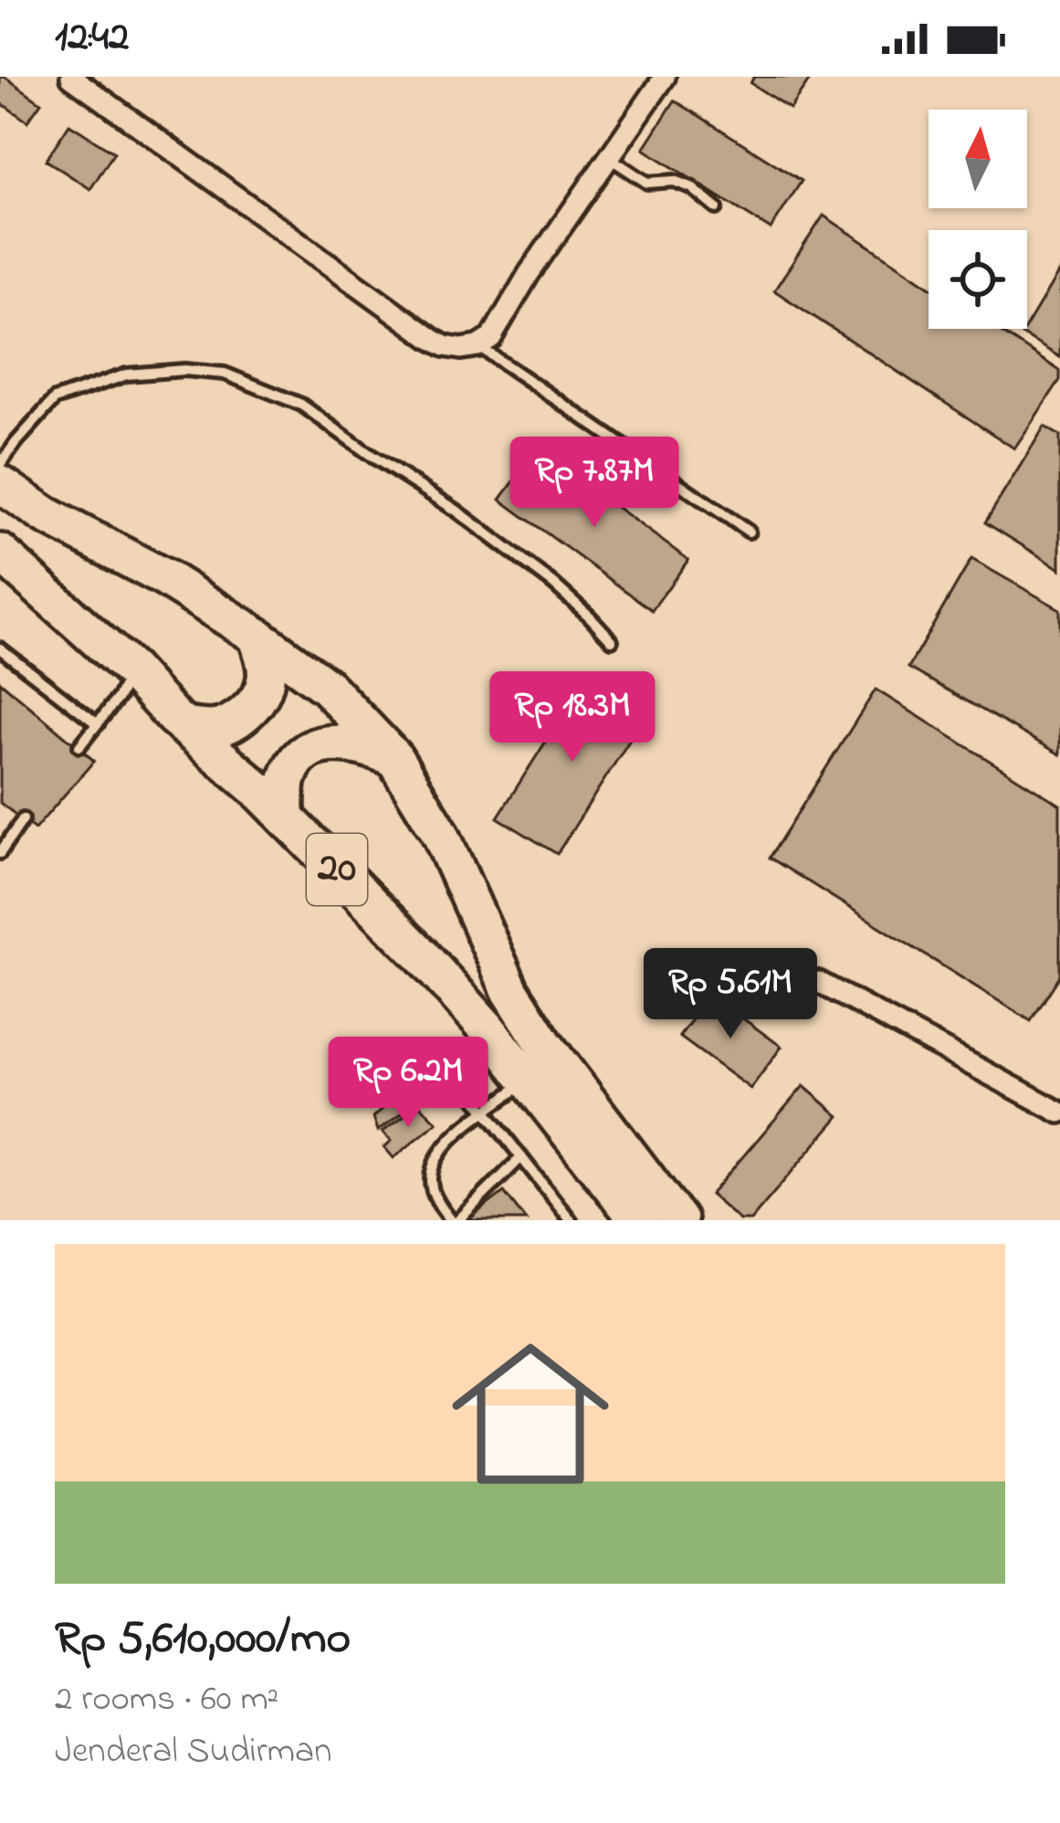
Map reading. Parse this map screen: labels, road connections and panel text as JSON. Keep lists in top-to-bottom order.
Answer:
{
  "streets": {
    "highway": ["20"]
  },
  "north": "top",
  "page": {
    "status": "12:42",
    "price": [
      "Rp 7.87M",
      "Rp 18.3M",
      "Rp 5.61M",
      "Rp 6.2M"
    ],
    "list": [
      {
        "name": "Rp 5,610,000/mo",
        "note": "2 rooms · 60 m² · Jenderal Sudirman"
      }
    ]
  }
}
